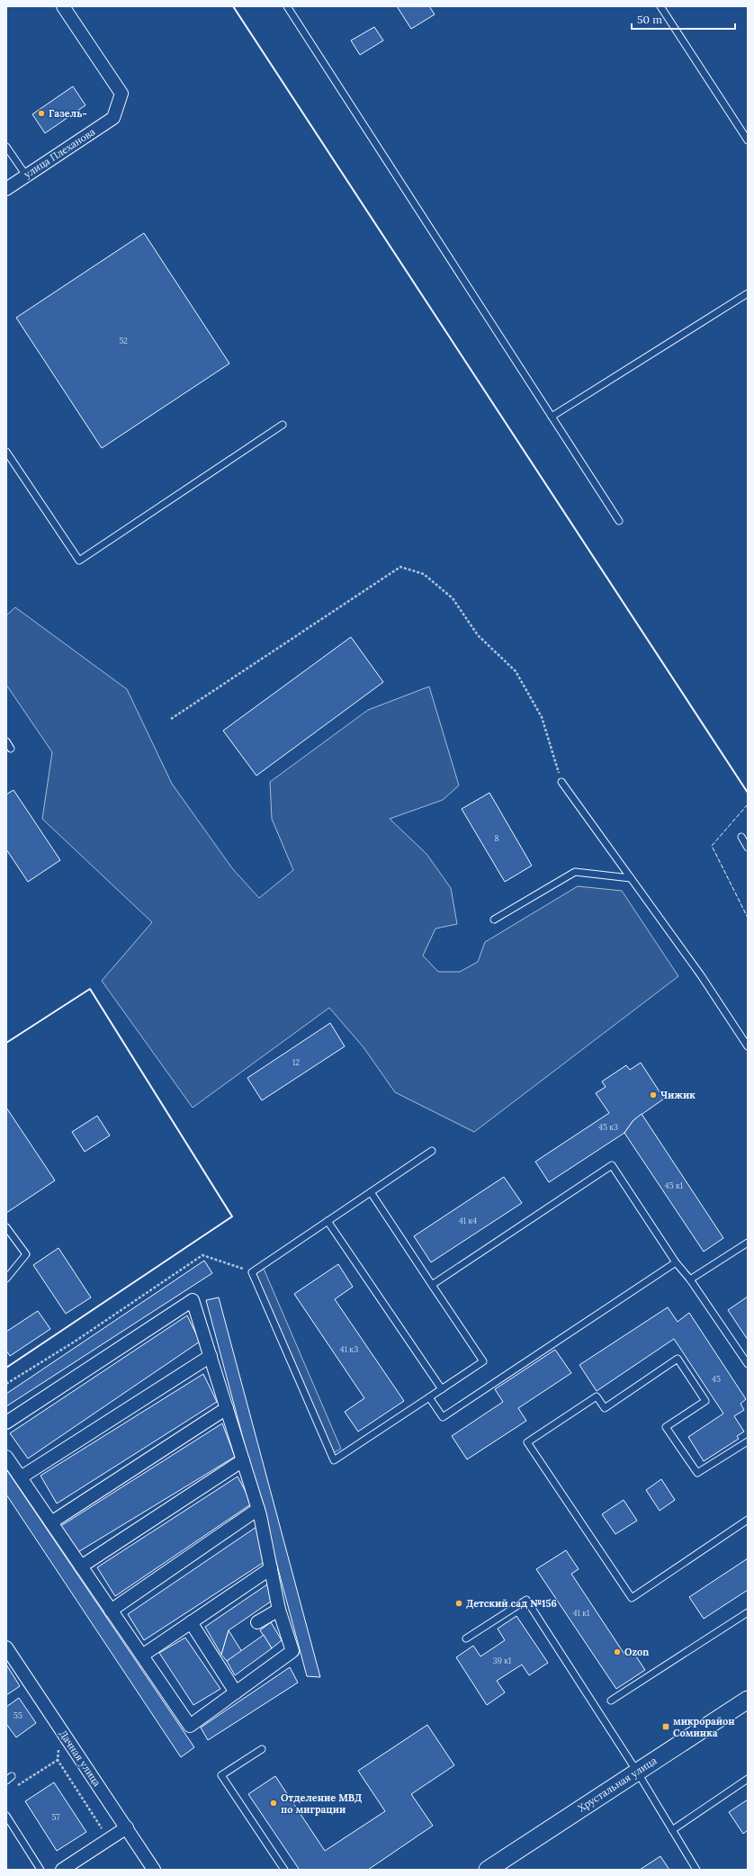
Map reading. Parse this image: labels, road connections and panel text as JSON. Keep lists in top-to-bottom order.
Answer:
{
  "streets": {
    "street": ["улица Плеханова", "Дачная улица", "Хрустальная улица"]
  },
  "places": {
    "other": [
      "Газель-",
      "Чижик",
      "Детский сад №156",
      "Ozon",
      "Отделение МВД по миграции"
    ],
    "transit": ["микрорайон Соминка"]
  },
  "house_numbers": [
    "52",
    "8",
    "12",
    "45 к3",
    "45 к1",
    "41 к4",
    "41 к3",
    "45",
    "41 к1",
    "39 к1",
    "55",
    "57"
  ],
  "scale_bar": "50 m"
}
